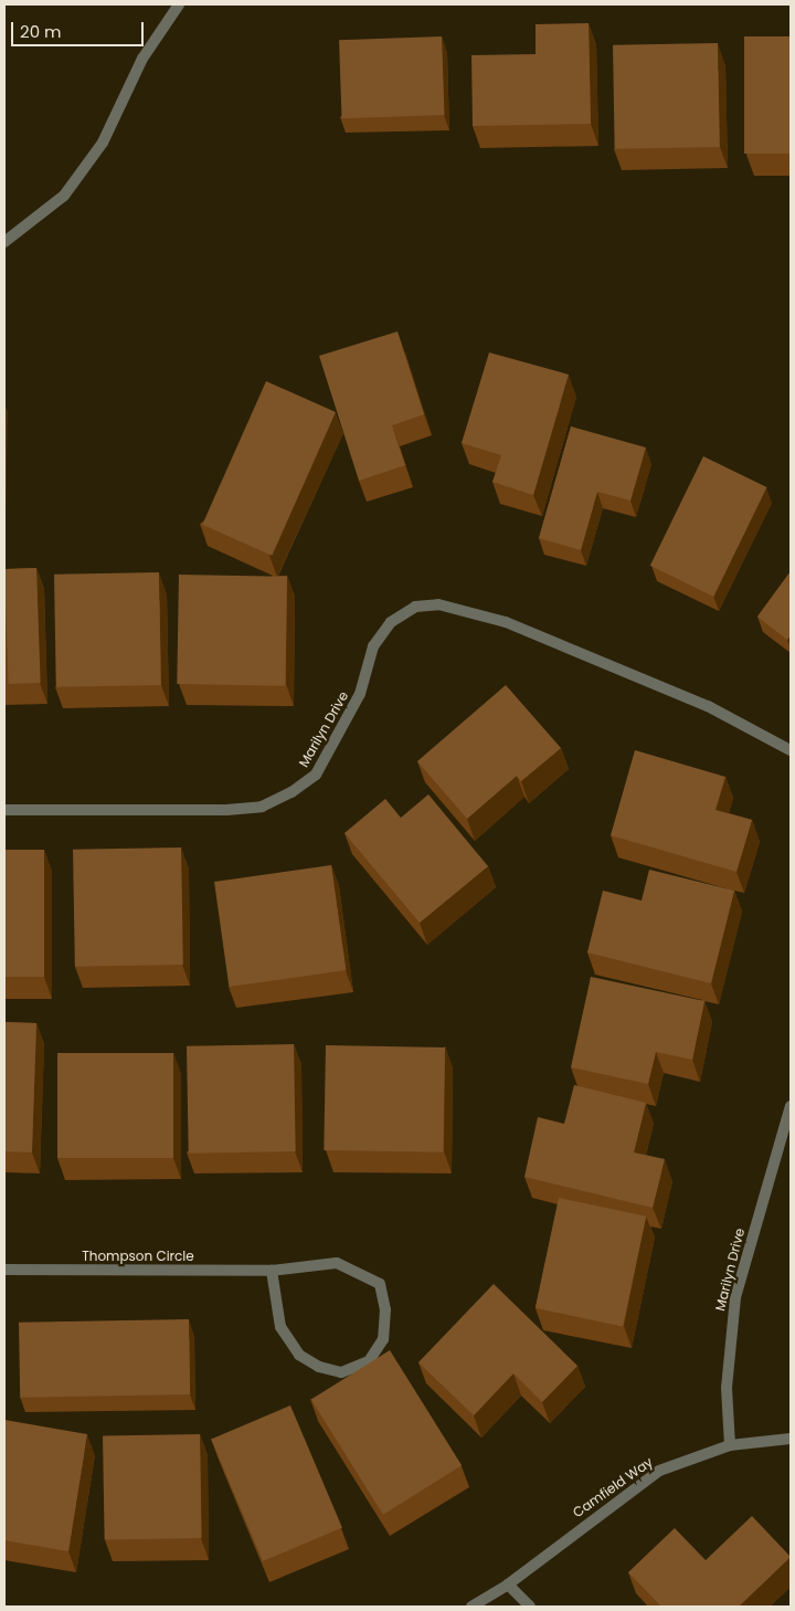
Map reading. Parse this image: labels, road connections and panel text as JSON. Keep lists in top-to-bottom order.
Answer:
{
  "streets": {
    "street": ["Marilyn Drive", "Thompson Circle", "Camfield Way"]
  },
  "crossings": [
    ["Marilyn Drive", "Camfield Way"]
  ],
  "scale_bar": "20 m"
}
